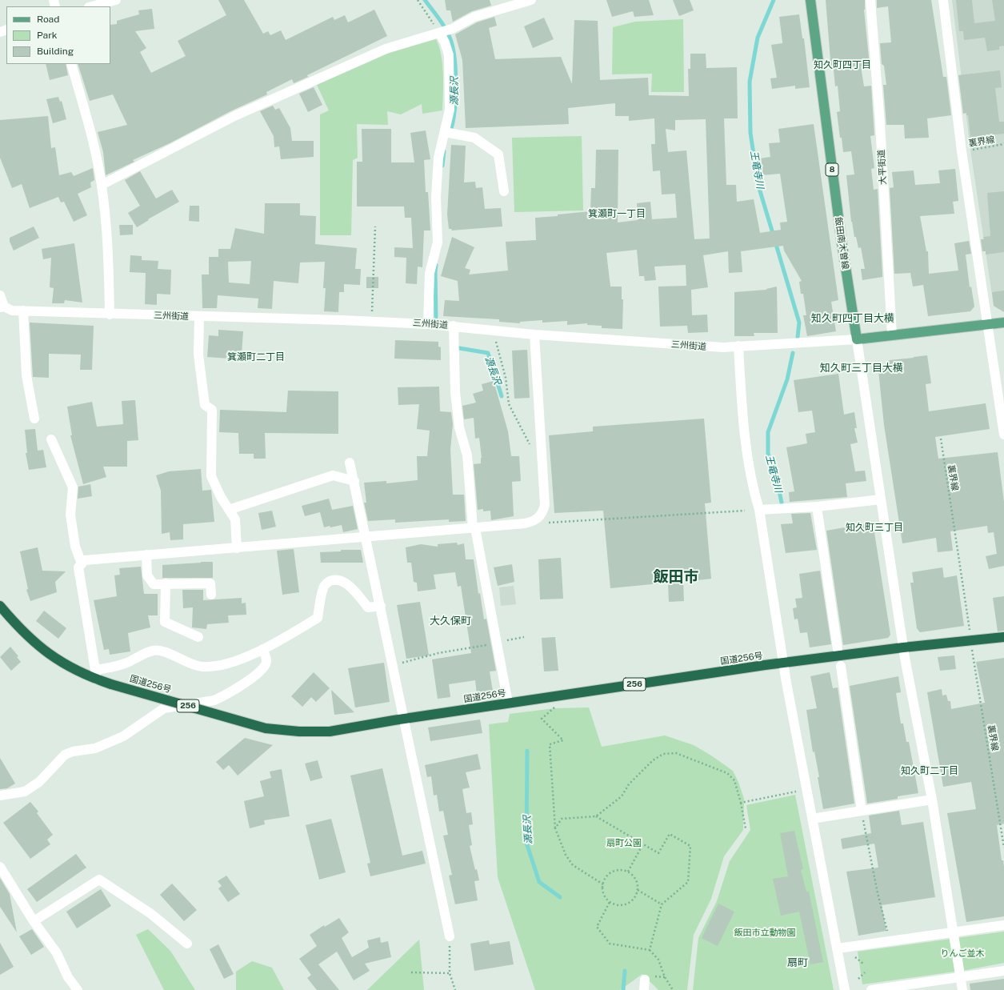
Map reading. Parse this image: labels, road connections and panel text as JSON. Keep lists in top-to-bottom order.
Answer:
{
  "streets": {
    "highway": ["国道256号", "256"],
    "main road": ["8", "飯田南木曽線"],
    "street": ["大平街道", "三州街道"],
    "path": ["裏界線"]
  },
  "crossings": [
    ["飯田南木曽線", "三州街道"]
  ],
  "districts": [
    "知久町四丁目",
    "箕瀬町一丁目",
    "知久町四丁目大横",
    "箕瀬町二丁目",
    "知久町三丁目大横",
    "知久町三丁目",
    "飯田市",
    "大久保町",
    "知久町二丁目",
    "扇町"
  ],
  "water": ["源長沢", "王竜寺川"],
  "parks": ["扇町公園", "飯田市立動物園", "りんご並木"],
  "legend": ["Road", "Park", "Building"]
}
